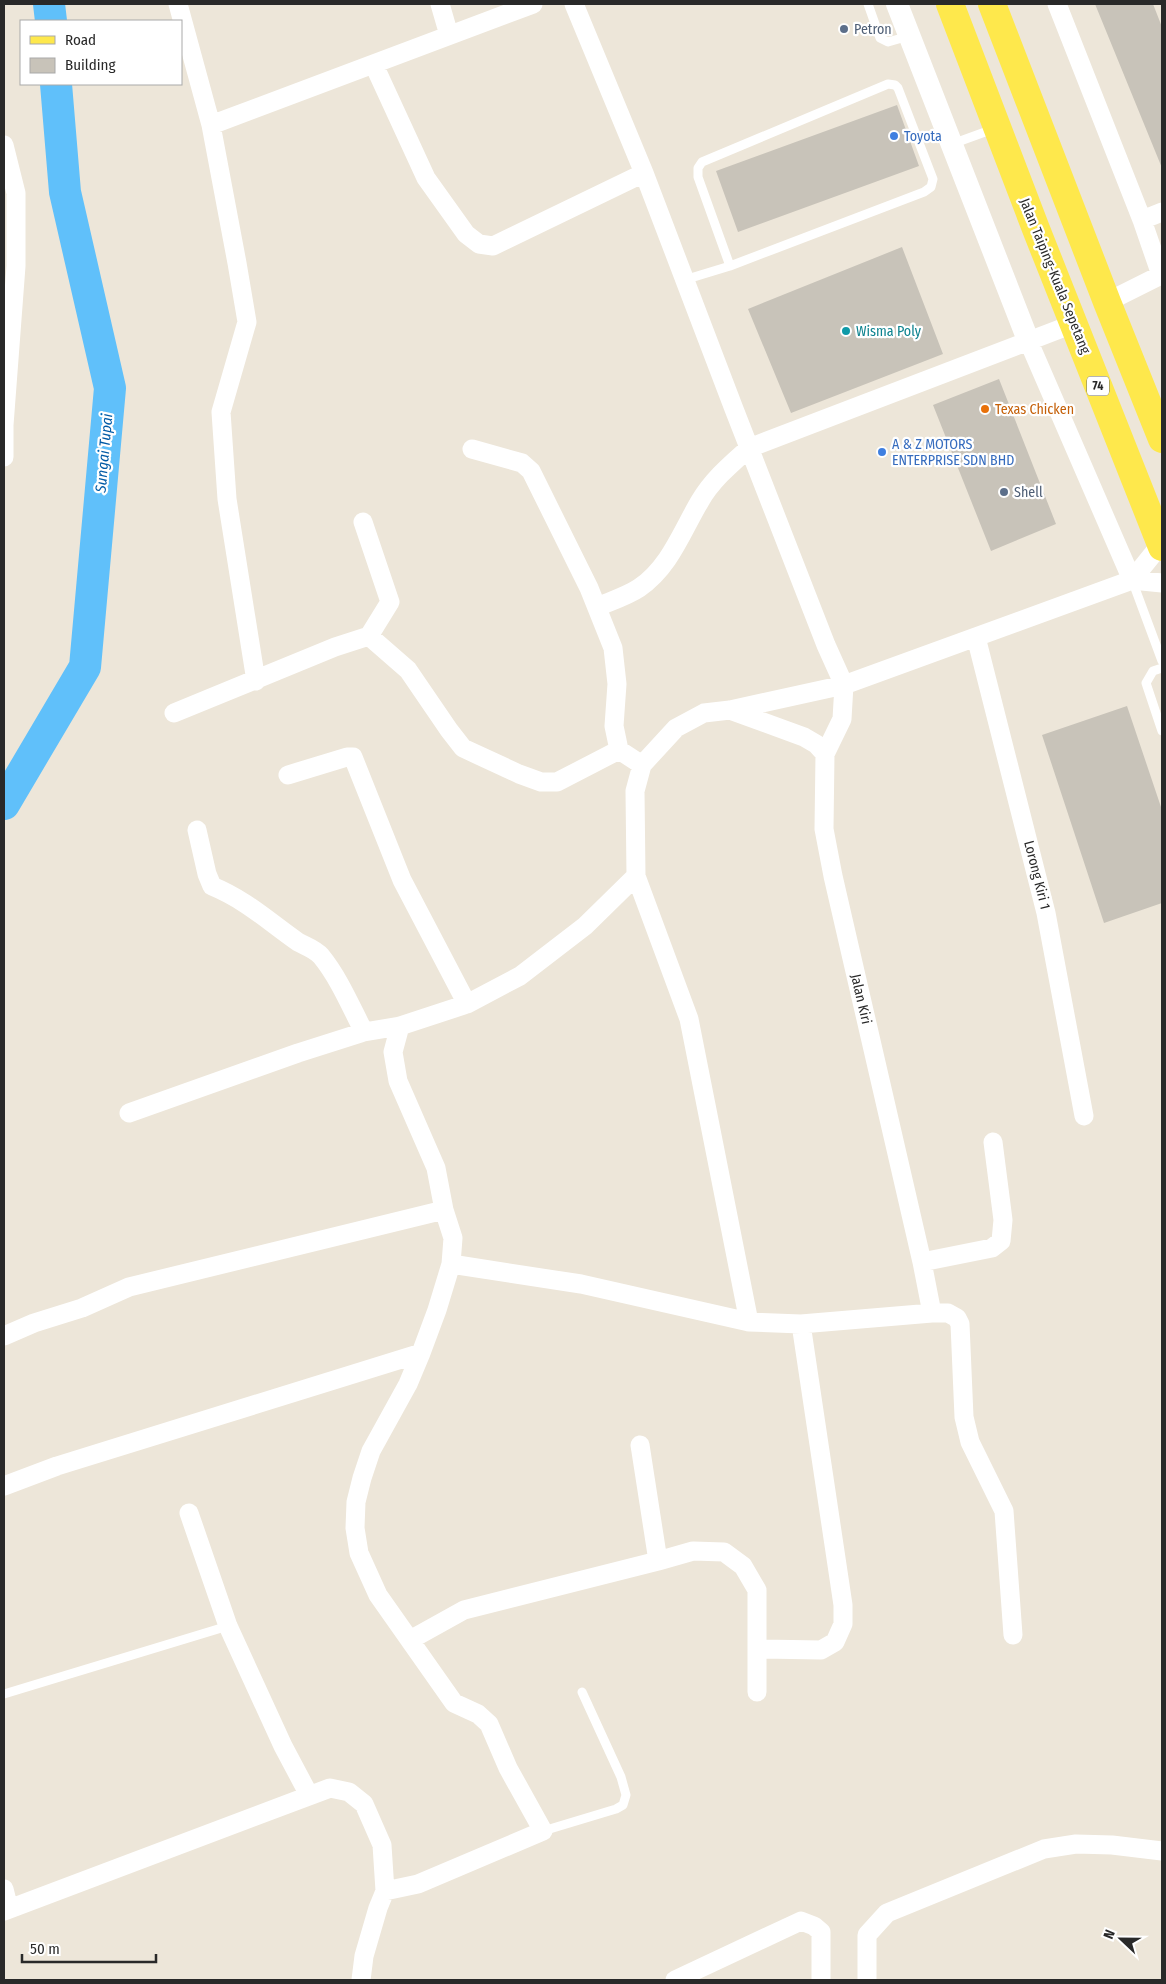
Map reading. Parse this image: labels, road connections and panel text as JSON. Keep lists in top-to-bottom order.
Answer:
{
  "streets": {
    "main road": ["Jalan Taiping-Kuala Sepetang", "74"],
    "street": ["Lorong Kiri 1", "Jalan Kiri"]
  },
  "water": ["Sungai Tupai"],
  "places": [
    "Petron",
    "Toyota",
    "Wisma Poly",
    "Texas Chicken",
    "A & Z MOTORS ENTERPRISE SDN BHD",
    "Shell"
  ],
  "legend": ["Road", "Building"],
  "scale_bar": "50 m",
  "north": "left"
}
